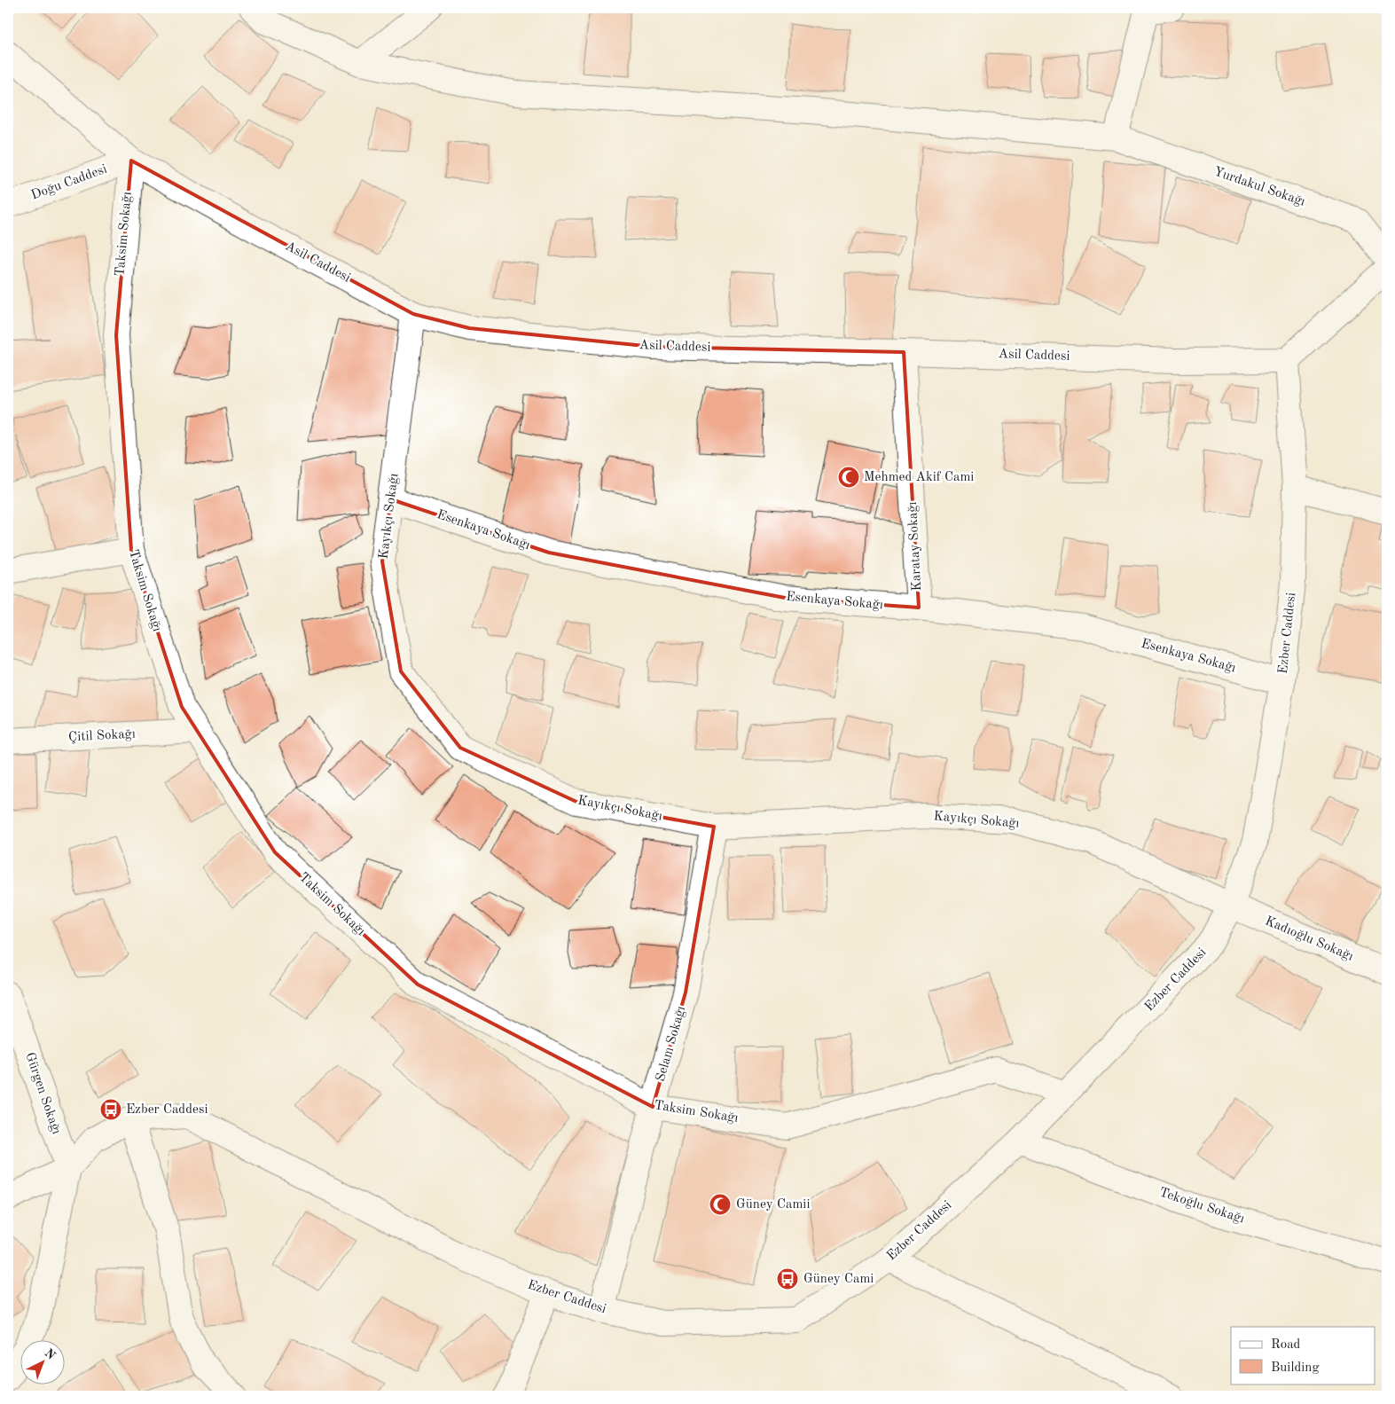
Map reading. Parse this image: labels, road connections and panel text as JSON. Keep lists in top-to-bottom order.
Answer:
{
  "streets": {
    "street": [
      "Doğu Caddesi",
      "Yurdakul Sokağı",
      "Taksim Sokağı",
      "Asil Caddesi",
      "Kayıkçı Sokağı",
      "Esenkaya Sokağı",
      "Karatay Sokağı",
      "Ezber Caddesi",
      "Çitil Sokağı",
      "Kadıoğlu Sokağı",
      "Selam Sokağı",
      "Gürgen Sokağı",
      "Tekoğlu Sokağı"
    ]
  },
  "crossings": [
    ["Doğu Caddesi", "Taksim Sokağı"],
    ["Doğu Caddesi", "Asil Caddesi"],
    ["Taksim Sokağı", "Asil Caddesi"],
    ["Taksim Sokağı", "Ezber Caddesi"],
    ["Taksim Sokağı", "Çitil Sokağı"],
    ["Taksim Sokağı", "Selam Sokağı"],
    ["Asil Caddesi", "Kayıkçı Sokağı"],
    ["Asil Caddesi", "Karatay Sokağı"],
    ["Asil Caddesi", "Ezber Caddesi"],
    ["Kayıkçı Sokağı", "Esenkaya Sokağı"],
    ["Kayıkçı Sokağı", "Ezber Caddesi"],
    ["Kayıkçı Sokağı", "Kadıoğlu Sokağı"],
    ["Kayıkçı Sokağı", "Selam Sokağı"],
    ["Esenkaya Sokağı", "Karatay Sokağı"],
    ["Esenkaya Sokağı", "Ezber Caddesi"],
    ["Ezber Caddesi", "Kadıoğlu Sokağı"],
    ["Ezber Caddesi", "Selam Sokağı"],
    ["Ezber Caddesi", "Gürgen Sokağı"],
    ["Ezber Caddesi", "Tekoğlu Sokağı"]
  ],
  "places": {
    "mosque": ["Mehmed Akif Cami", "Güney Camii"],
    "bus stop": ["Ezber Caddesi", "Güney Cami"]
  },
  "legend": ["Road", "Building"],
  "north": "top right"
}
